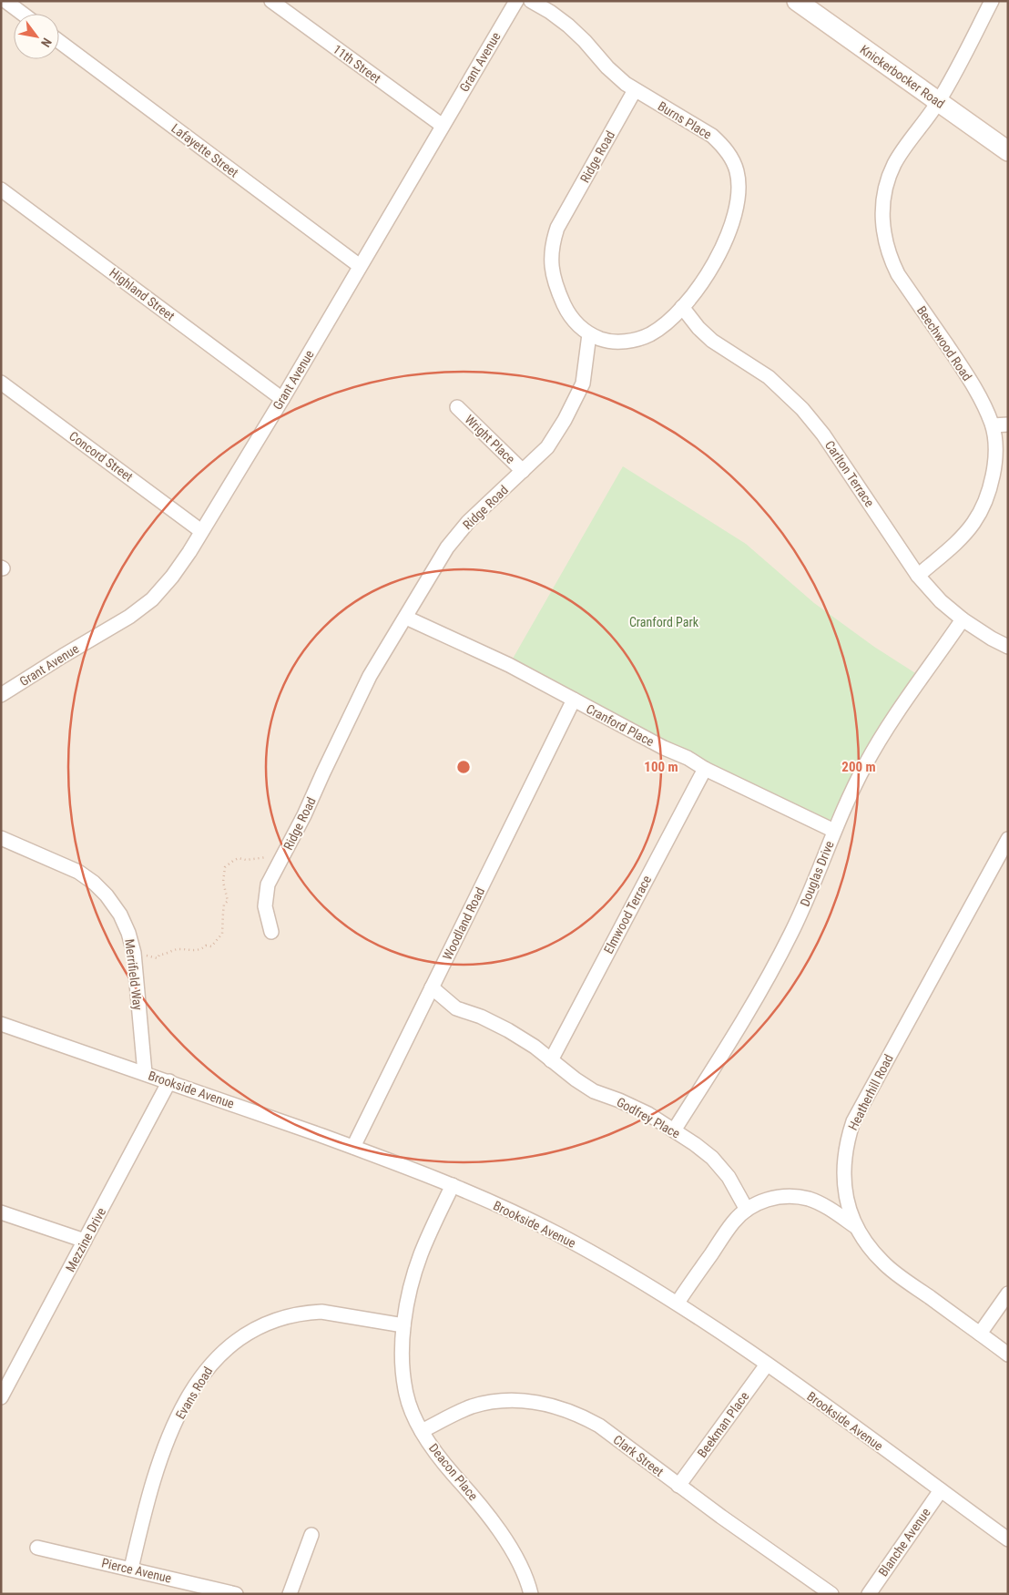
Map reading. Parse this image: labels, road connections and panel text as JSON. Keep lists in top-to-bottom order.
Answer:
{
  "streets": {
    "main road": ["Knickerbocker Road"],
    "street": [
      "Grant Avenue",
      "11th Street",
      "Burns Place",
      "Lafayette Street",
      "Ridge Road",
      "Highland Street",
      "Beechwood Road",
      "Wright Place",
      "Concord Street",
      "Carlton Terrace",
      "Cranford Place",
      "Douglas Drive",
      "Elmwood Terrace",
      "Woodland Road",
      "Merrifield Way",
      "Brookside Avenue",
      "Heatherhill Road",
      "Godfrey Place",
      "Mezzine Drive",
      "Evans Road",
      "Beekman Place",
      "Clark Street",
      "Deacon Place",
      "Blanche Avenue",
      "Pierce Avenue"
    ]
  },
  "crossings": [
    ["Grant Avenue", "11th Street"],
    ["Grant Avenue", "Lafayette Street"],
    ["Grant Avenue", "Highland Street"],
    ["Grant Avenue", "Concord Street"],
    ["Knickerbocker Road", "Beechwood Road"],
    ["Burns Place", "Ridge Road"],
    ["Burns Place", "Carlton Terrace"],
    ["Ridge Road", "Wright Place"],
    ["Ridge Road", "Cranford Place"],
    ["Beechwood Road", "Carlton Terrace"],
    ["Carlton Terrace", "Douglas Drive"],
    ["Cranford Place", "Douglas Drive"],
    ["Cranford Place", "Elmwood Terrace"],
    ["Cranford Place", "Woodland Road"],
    ["Douglas Drive", "Godfrey Place"],
    ["Elmwood Terrace", "Godfrey Place"],
    ["Woodland Road", "Brookside Avenue"],
    ["Woodland Road", "Godfrey Place"],
    ["Merrifield Way", "Brookside Avenue"],
    ["Brookside Avenue", "Mezzine Drive"],
    ["Brookside Avenue", "Beekman Place"],
    ["Brookside Avenue", "Deacon Place"],
    ["Brookside Avenue", "Blanche Avenue"],
    ["Evans Road", "Deacon Place"],
    ["Evans Road", "Pierce Avenue"],
    ["Beekman Place", "Clark Street"],
    ["Clark Street", "Deacon Place"]
  ],
  "parks": ["Cranford Park"],
  "north": "bottom right",
  "rings": ["100 m", "200 m"]
}
